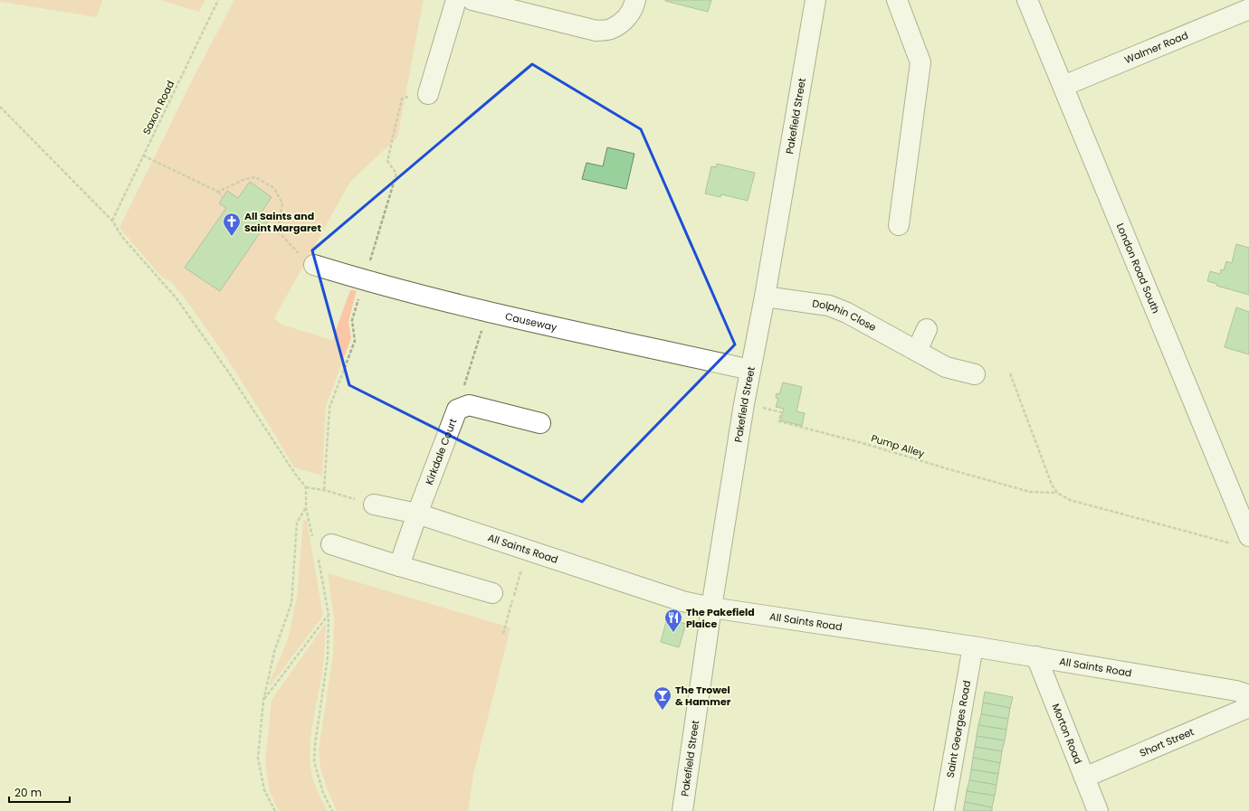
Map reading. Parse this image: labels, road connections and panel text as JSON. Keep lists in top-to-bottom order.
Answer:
{
  "streets": {
    "street": [
      "Walmer Road",
      "Pakefield Street",
      "London Road South",
      "Dolphin Close",
      "Causeway",
      "Kirkdale Court",
      "All Saints Road",
      "Saint Georges Road",
      "Morton Road",
      "Short Street"
    ],
    "path": ["Saxon Road", "Pump Alley"]
  },
  "crossings": [
    ["Walmer Road", "London Road South"],
    ["Pakefield Street", "Dolphin Close"],
    ["Pakefield Street", "Causeway"],
    ["Pakefield Street", "Pump Alley"],
    ["Pakefield Street", "All Saints Road"],
    ["Kirkdale Court", "All Saints Road"],
    ["All Saints Road", "Saint Georges Road"],
    ["All Saints Road", "Morton Road"],
    ["Morton Road", "Short Street"]
  ],
  "places": {
    "church": ["All Saints and Saint Margaret"],
    "restaurant": ["The Pakefield Plaice"],
    "bar": ["The Trowel & Hammer"]
  },
  "scale_bar": "20 m"
}
